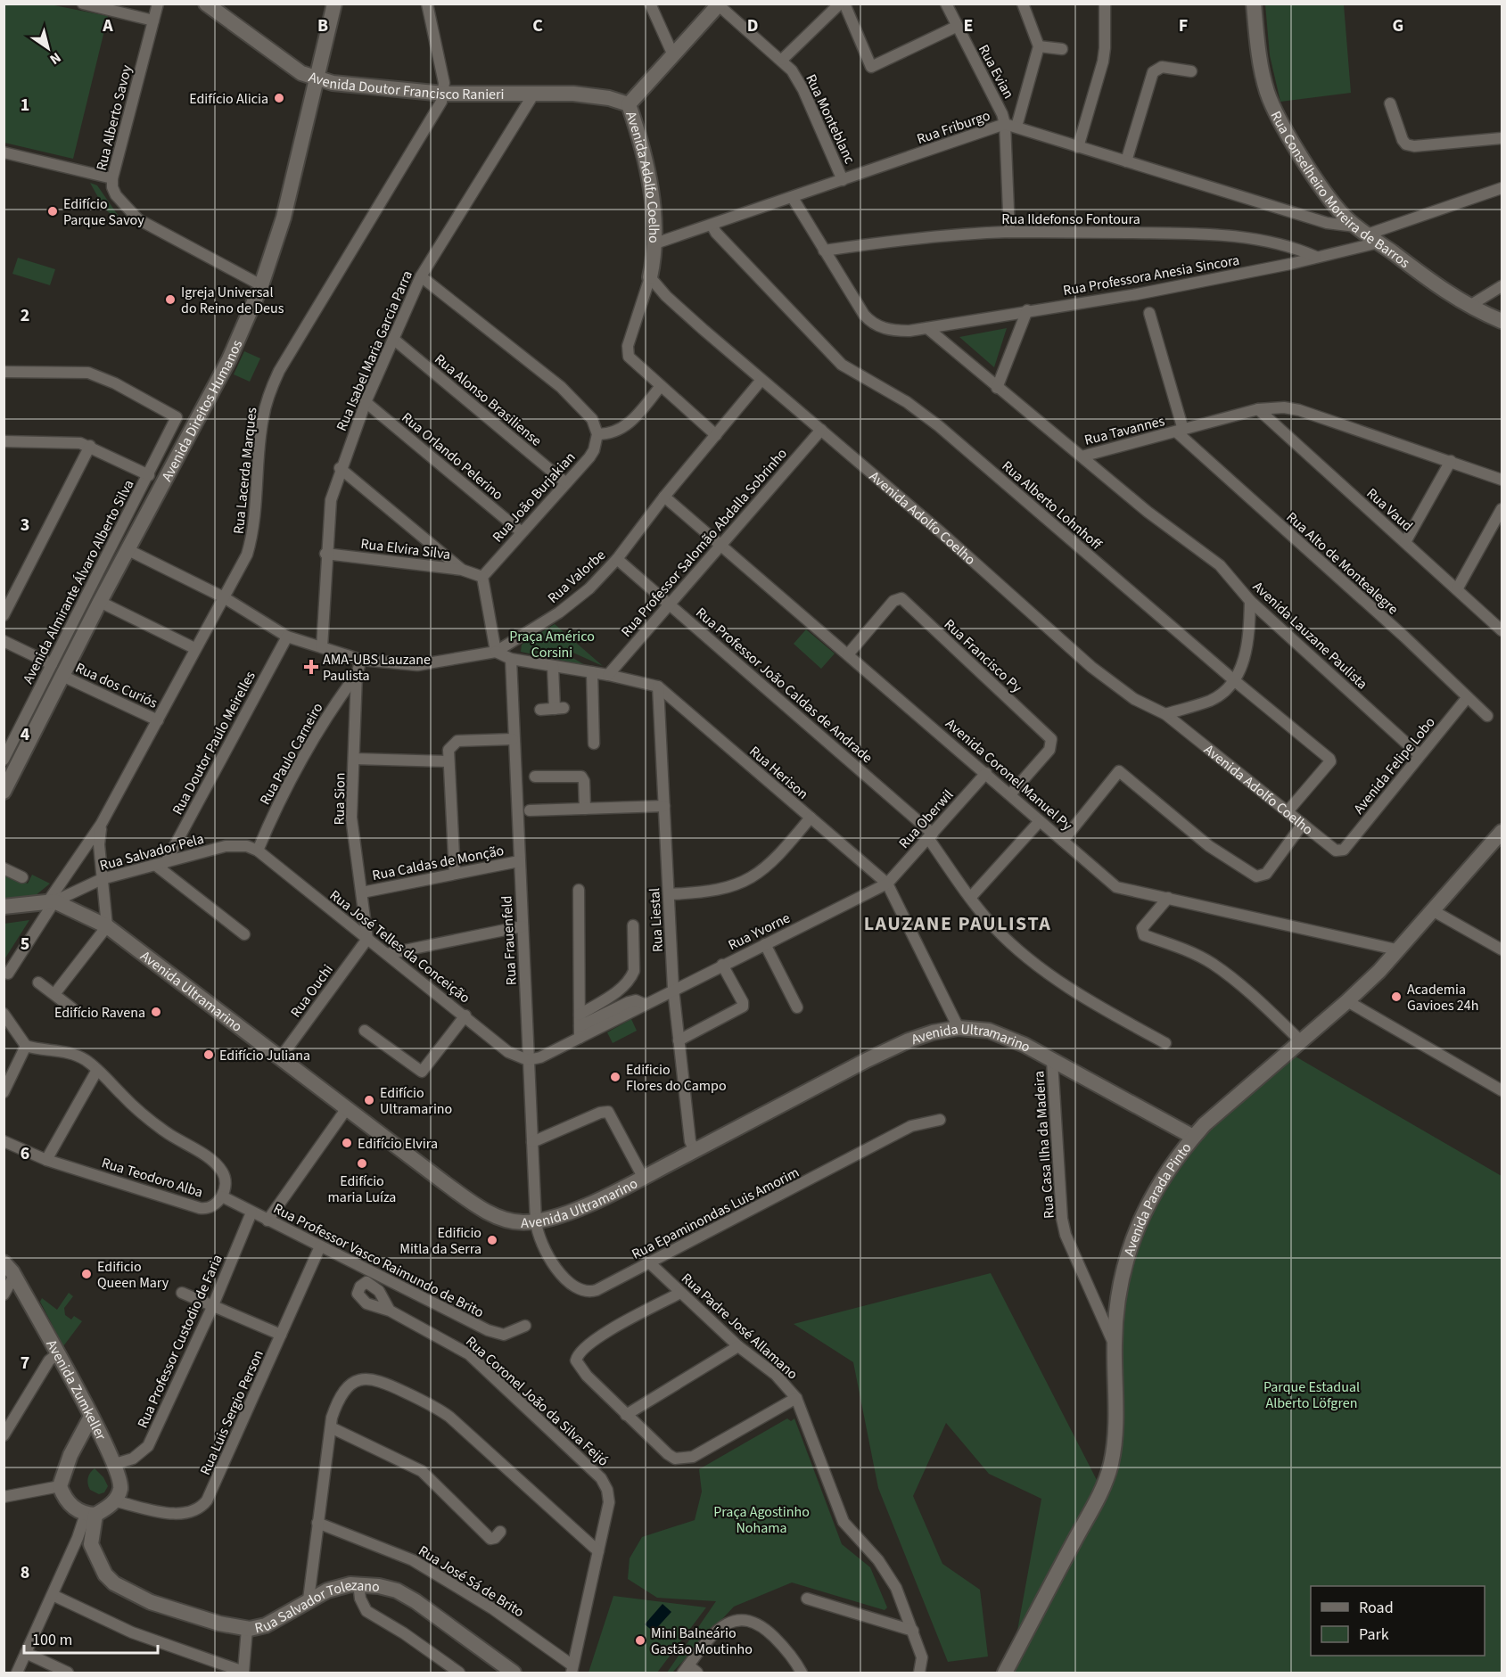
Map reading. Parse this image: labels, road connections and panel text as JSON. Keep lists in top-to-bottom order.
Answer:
{
  "streets": {
    "street": [
      "Rua Evian",
      "Avenida Doutor Francisco Ranieri",
      "Rua Alberto Savoy",
      "Rua Monteblanc",
      "Rua Friburgo",
      "Avenida Adolfo Coelho",
      "Rua Conselheiro Moreira de Barros",
      "Rua Ildefonso Fontoura",
      "Rua Professora Anesia Sincora",
      "Rua Isabel Maria Garcia Parra",
      "Rua Alonso Brasiliense",
      "Avenida Direitos Humanos",
      "Rua Tavannes",
      "Rua Orlando Pelerino",
      "Rua Lacerda Marques",
      "Rua João Burjakian",
      "Rua Alberto Lohnhoff",
      "Rua Vaud",
      "Rua Professor Salomão Abdalla Sobrinho",
      "Rua Elvira Silva",
      "Rua Alto de Montealegre",
      "Rua Valorbe",
      "Avenida Almirante Álvaro Alberto Silva",
      "Avenida Lauzane Paulista",
      "Rua Francisco Py",
      "Rua dos Curiós",
      "Rua Professor João Caldas de Andrade",
      "Rua Doutor Paulo Meirelles",
      "Rua Paulo Carneiro",
      "Avenida Felipe Lobo",
      "Rua Herison",
      "Avenida Coronel Manuel Py",
      "Rua Sion",
      "Rua Oberwil",
      "Rua Salvador Pela",
      "Rua Caldas de Monção",
      "Rua Liestal",
      "Rua Yvorne",
      "Rua Frauenfeld",
      "Rua José Telles da Conceição",
      "Rua Ouchi",
      "Avenida Ultramarino",
      "Rua Casa Ilha da Madeira",
      "Rua Teodoro Alba",
      "Avenida Parada Pinto",
      "Rua Epaminondas Luis Amorim",
      "Rua Professor Vasco Raimundo de Brito",
      "Rua Padre José Allamano",
      "Rua Professor Custodio de Faria",
      "Avenida Zumkeller",
      "Rua Coronel João da Silva Feijó",
      "Rua Luis Sergio Person",
      "Rua José Sá de Brito",
      "Rua Salvador Tolezano"
    ]
  },
  "crossings": [
    ["Rua Evian", "Rua Friburgo"],
    ["Avenida Doutor Francisco Ranieri", "Avenida Adolfo Coelho"],
    ["Avenida Doutor Francisco Ranieri", "Rua Isabel Maria Garcia Parra"],
    ["Avenida Doutor Francisco Ranieri", "Avenida Direitos Humanos"],
    ["Avenida Doutor Francisco Ranieri", "Rua Lacerda Marques"],
    ["Rua Alberto Savoy", "Avenida Direitos Humanos"],
    ["Rua Monteblanc", "Rua Friburgo"],
    ["Rua Friburgo", "Avenida Adolfo Coelho"],
    ["Rua Friburgo", "Rua Alberto Lohnhoff"],
    ["Avenida Adolfo Coelho", "Rua Alberto Lohnhoff"],
    ["Avenida Adolfo Coelho", "Rua Professor Salomão Abdalla Sobrinho"],
    ["Avenida Adolfo Coelho", "Rua Valorbe"],
    ["Avenida Adolfo Coelho", "Avenida Felipe Lobo"],
    ["Rua Conselheiro Moreira de Barros", "Rua Professora Anesia Sincora"],
    ["Rua Ildefonso Fontoura", "Rua Professora Anesia Sincora"],
    ["Rua Professora Anesia Sincora", "Rua Tavannes"],
    ["Rua Isabel Maria Garcia Parra", "Rua Alonso Brasiliense"],
    ["Rua Isabel Maria Garcia Parra", "Rua Orlando Pelerino"],
    ["Rua Isabel Maria Garcia Parra", "Rua Elvira Silva"],
    ["Rua Isabel Maria Garcia Parra", "Rua Valorbe"],
    ["Rua Alonso Brasiliense", "Rua João Burjakian"],
    ["Avenida Direitos Humanos", "Rua Valorbe"],
    ["Avenida Direitos Humanos", "Rua dos Curiós"],
    ["Rua Tavannes", "Rua Vaud"],
    ["Rua Tavannes", "Rua Alto de Montealegre"],
    ["Rua Tavannes", "Avenida Lauzane Paulista"],
    ["Rua Orlando Pelerino", "Rua João Burjakian"],
    ["Rua Lacerda Marques", "Rua Valorbe"],
    ["Rua Lacerda Marques", "Rua dos Curiós"],
    ["Rua Lacerda Marques", "Rua Salvador Pela"],
    ["Rua Lacerda Marques", "Avenida Ultramarino"],
    ["Rua João Burjakian", "Rua Elvira Silva"],
    ["Rua Professor Salomão Abdalla Sobrinho", "Rua Professor João Caldas de Andrade"],
    ["Rua Professor Salomão Abdalla Sobrinho", "Rua Herison"],
    ["Rua Professor Salomão Abdalla Sobrinho", "Avenida Coronel Manuel Py"],
    ["Rua Alto de Montealegre", "Avenida Felipe Lobo"],
    ["Rua Valorbe", "Rua Professor João Caldas de Andrade"],
    ["Rua Valorbe", "Rua Doutor Paulo Meirelles"],
    ["Rua Valorbe", "Rua Herison"],
    ["Rua Valorbe", "Avenida Coronel Manuel Py"],
    ["Rua Valorbe", "Rua Sion"],
    ["Avenida Lauzane Paulista", "Avenida Felipe Lobo"],
    ["Rua Francisco Py", "Avenida Coronel Manuel Py"],
    ["Rua Professor João Caldas de Andrade", "Rua Oberwil"],
    ["Rua Doutor Paulo Meirelles", "Rua Salvador Pela"],
    ["Rua Paulo Carneiro", "Rua Sion"],
    ["Rua Paulo Carneiro", "Rua Salvador Pela"],
    ["Rua Paulo Carneiro", "Rua José Telles da Conceição"],
    ["Rua Herison", "Rua Oberwil"],
    ["Rua Herison", "Rua Liestal"],
    ["Rua Herison", "Rua Yvorne"],
    ["Rua Herison", "Rua Frauenfeld"],
    ["Rua Herison", "Avenida Ultramarino"],
    ["Avenida Coronel Manuel Py", "Rua Oberwil"],
    ["Avenida Coronel Manuel Py", "Avenida Parada Pinto"],
    ["Rua Sion", "Rua Caldas de Monção"],
    ["Rua Sion", "Rua José Telles da Conceição"],
    ["Rua Sion", "Rua Ouchi"],
    ["Rua Oberwil", "Rua Yvorne"],
    ["Rua Salvador Pela", "Rua José Telles da Conceição"],
    ["Rua Salvador Pela", "Avenida Ultramarino"],
    ["Rua Caldas de Monção", "Rua Frauenfeld"],
    ["Rua Liestal", "Rua Yvorne"],
    ["Rua Liestal", "Avenida Ultramarino"],
    ["Rua Yvorne", "Rua Frauenfeld"],
    ["Rua Yvorne", "Rua José Telles da Conceição"],
    ["Rua Frauenfeld", "Rua José Telles da Conceição"],
    ["Rua Frauenfeld", "Avenida Ultramarino"],
    ["Rua Frauenfeld", "Rua Epaminondas Luis Amorim"],
    ["Rua José Telles da Conceição", "Rua Ouchi"],
    ["Rua Ouchi", "Avenida Ultramarino"],
    ["Avenida Ultramarino", "Rua Casa Ilha da Madeira"],
    ["Avenida Ultramarino", "Avenida Parada Pinto"],
    ["Avenida Ultramarino", "Rua Epaminondas Luis Amorim"],
    ["Rua Casa Ilha da Madeira", "Avenida Parada Pinto"],
    ["Rua Teodoro Alba", "Rua Professor Vasco Raimundo de Brito"],
    ["Rua Epaminondas Luis Amorim", "Rua Padre José Allamano"],
    ["Rua Professor Vasco Raimundo de Brito", "Rua Professor Custodio de Faria"],
    ["Rua Professor Vasco Raimundo de Brito", "Rua Luis Sergio Person"],
    ["Rua Professor Custodio de Faria", "Avenida Zumkeller"],
    ["Avenida Zumkeller", "Rua Luis Sergio Person"],
    ["Rua Coronel João da Silva Feijó", "Rua José Sá de Brito"]
  ],
  "districts": ["LAUZANE PAULISTA"],
  "parks": ["Praça Américo Corsini", "Parque Estadual Alberto Löfgren", "Praça Agostinho Nohama"],
  "places": {
    "other": [
      "Edifício Alicia",
      "Edifício Parque Savoy",
      "Igreja Universal do Reino de Deus",
      "Academia Gavioes 24h",
      "Edifício Ravena",
      "Edifício Juliana",
      "Edificio Flores do Campo",
      "Edifício Ultramarino",
      "Edifício Elvira",
      "Edifício maria Luíza",
      "Edificio Mitla da Serra",
      "Edificio Queen Mary",
      "Mini Balneário Gastão Moutinho"
    ],
    "health": ["AMA-UBS Lauzane Paulista"]
  },
  "legend": ["Road", "Park"],
  "scale_bar": "100 m",
  "north": "bottom right",
  "grid": {
    "columns": [
      "A",
      "B",
      "C",
      "D",
      "E",
      "F",
      "G"
    ],
    "rows": [
      "1",
      "2",
      "3",
      "4",
      "5",
      "6",
      "7",
      "8"
    ]
  }
}
